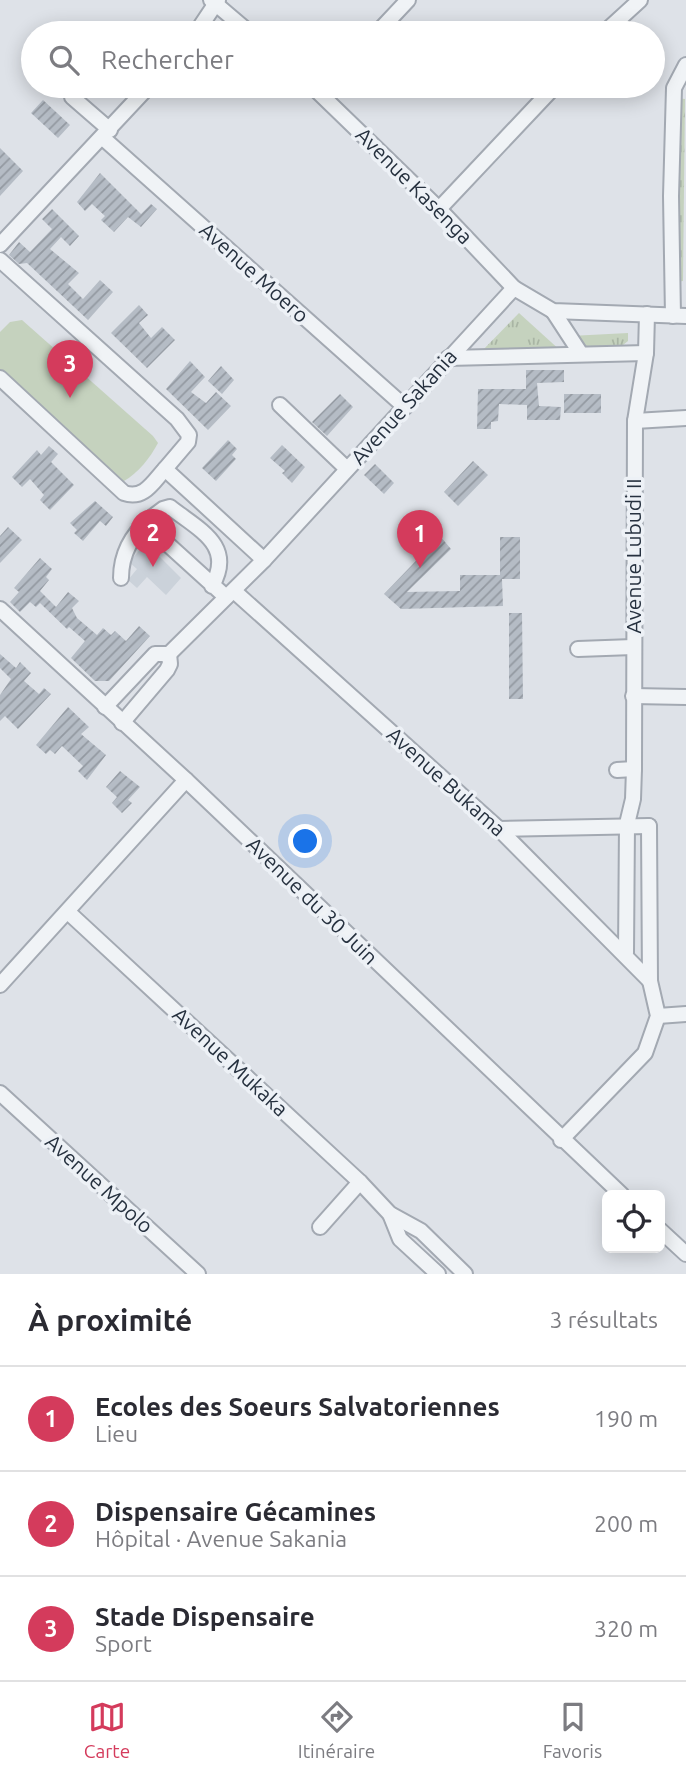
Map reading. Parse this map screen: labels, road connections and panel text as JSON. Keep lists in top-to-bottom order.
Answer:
{
  "streets": {
    "street": [
      "Avenue Kasenga",
      "Avenue Moero",
      "Avenue Sakania",
      "Avenue Lubudi II",
      "Avenue Bukama",
      "Avenue du 30 Juin",
      "Avenue Mukaka",
      "Avenue Mpolo"
    ]
  },
  "crossings": [
    ["Avenue Kasenga", "Avenue Sakania"],
    ["Avenue Moero", "Avenue Sakania"],
    ["Avenue Sakania", "Avenue Bukama"],
    ["Avenue Lubudi II", "Avenue Bukama"]
  ],
  "page": {
    "search": "Rechercher",
    "pins": ["3", "2", "1"],
    "heading": ["À proximité", "3 résultats"],
    "list": [
      {
        "mark": "1",
        "name": "Ecoles des Soeurs Salvatoriennes",
        "note": "Lieu",
        "value": "190 m"
      },
      {
        "mark": "2",
        "name": "Dispensaire Gécamines",
        "note": "Hôpital · Avenue Sakania",
        "value": "200 m"
      },
      {
        "mark": "3",
        "name": "Stade Dispensaire",
        "note": "Sport",
        "value": "320 m"
      }
    ],
    "nav": ["Carte", "Itinéraire", "Favoris"]
  }
}
